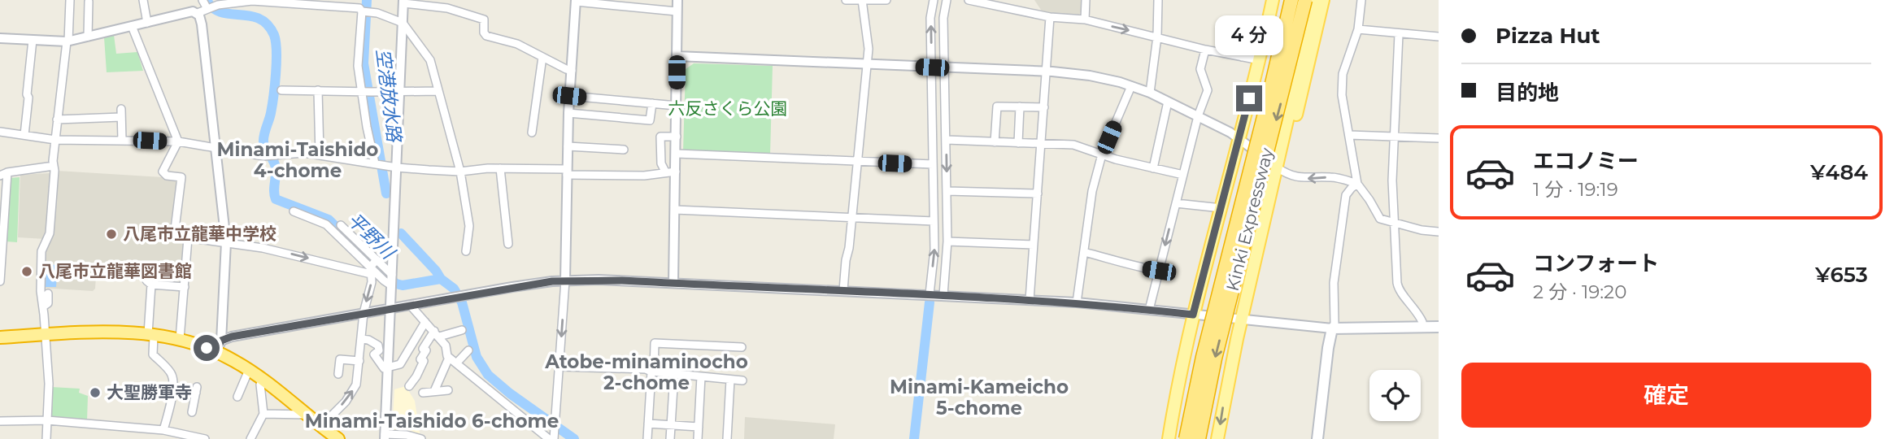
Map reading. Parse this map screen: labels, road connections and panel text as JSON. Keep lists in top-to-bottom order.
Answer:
{
  "streets": {
    "highway": ["Kinki Expressway"]
  },
  "districts": [
    "Minami-Taishido 4-chome",
    "Atobe-minaminocho 2-chome",
    "Minami-Kameicho 5-chome",
    "Minami-Taishido 6-chome"
  ],
  "water": ["空港放水路", "平野川"],
  "parks": ["六反さくら公園"],
  "places": ["八尾市立龍華中学校", "八尾市立龍華図書館", "大聖勝軍寺"],
  "page": {
    "banner": ["Pizza Hut", "目的地"],
    "bubble": "4 分",
    "list": [
      {
        "name": "エコノミー",
        "note": "1 分 · 19:19",
        "value": "¥484"
      },
      {
        "name": "コンフォート",
        "note": "2 分 · 19:20",
        "value": "¥653"
      }
    ],
    "buttons": "確定"
  }
}
